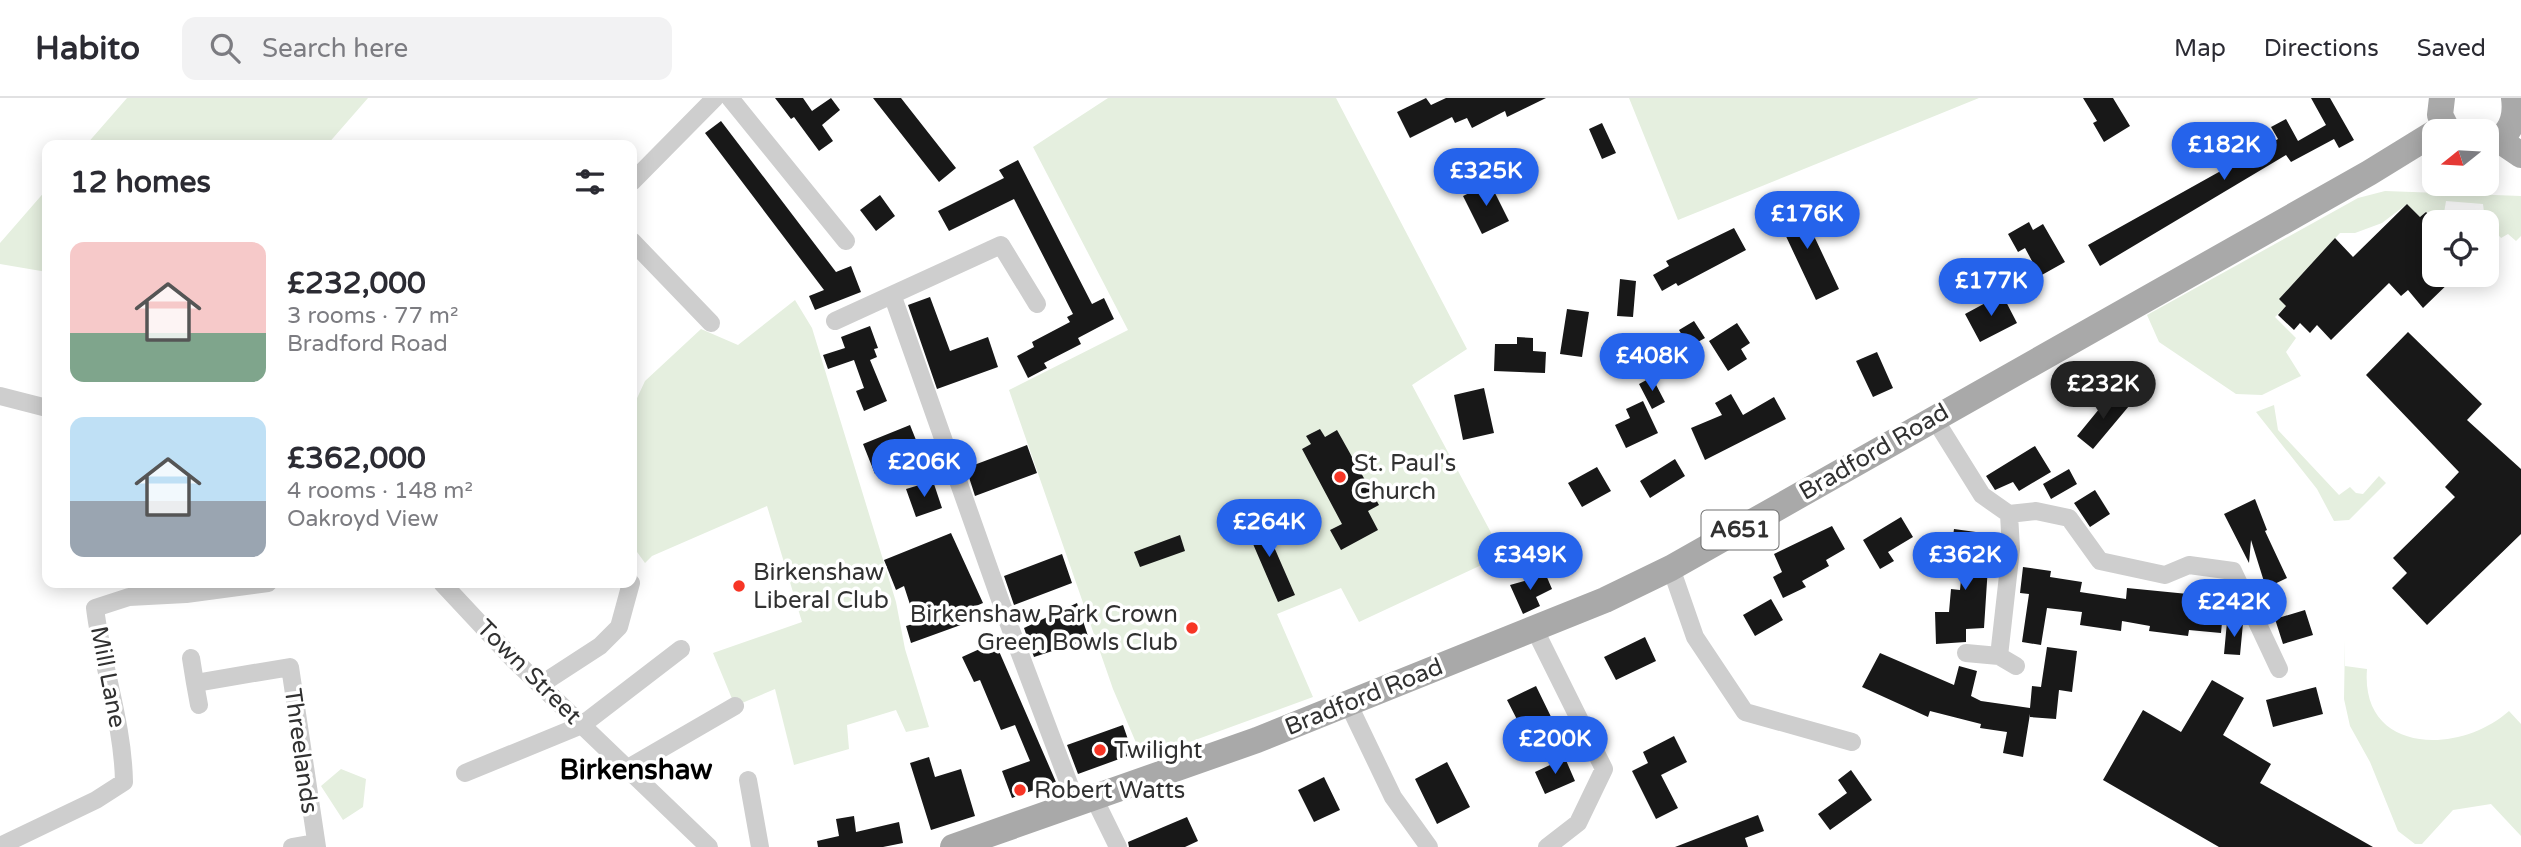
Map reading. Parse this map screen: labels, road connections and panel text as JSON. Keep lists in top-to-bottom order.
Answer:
{
  "streets": {
    "main road": ["Bradford Road", "A651"],
    "street": ["Town Street", "Mill Lane", "Threelands"]
  },
  "districts": ["Birkenshaw"],
  "places": [
    "St. Paul's Church",
    "Birkenshaw Liberal Club",
    "Birkenshaw Park Crown Green Bowls Club",
    "Twilight",
    "Robert Watts"
  ],
  "north": "left",
  "page": {
    "header": "Habito",
    "search": "Search here",
    "nav": ["Map", "Directions", "Saved"],
    "price": [
      "£182K",
      "£325K",
      "£176K",
      "£177K",
      "£408K",
      "£232K",
      "£206K",
      "£264K",
      "£349K",
      "£362K",
      "£242K",
      "£200K"
    ],
    "heading": "12 homes",
    "list": [
      {
        "name": "£232,000",
        "note": "3 rooms · 77 m² · Bradford Road"
      },
      {
        "name": "£362,000",
        "note": "4 rooms · 148 m² · Oakroyd View"
      }
    ]
  }
}
